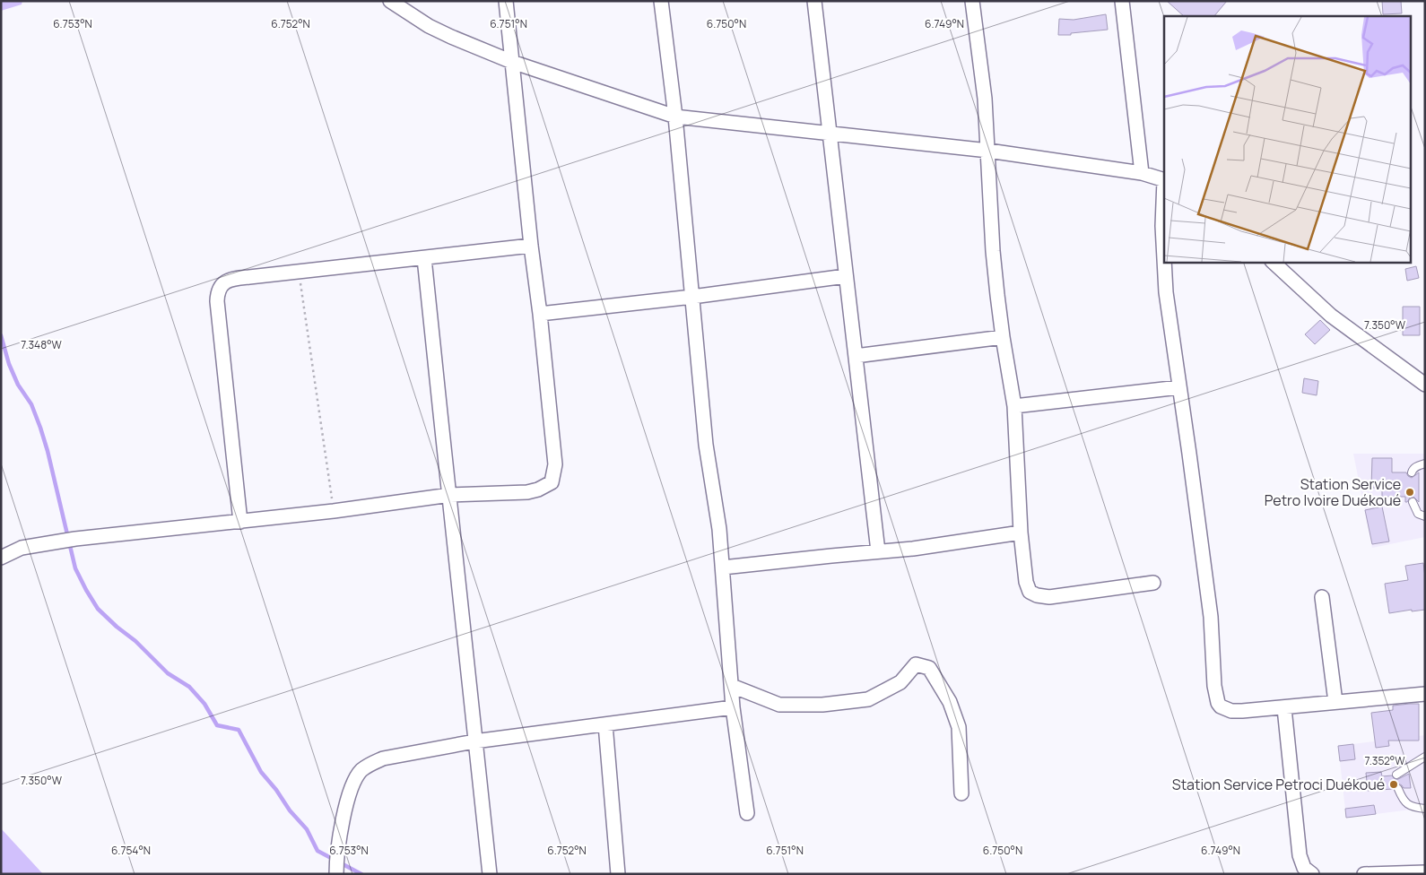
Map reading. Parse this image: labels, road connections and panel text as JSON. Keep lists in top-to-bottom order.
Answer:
{
  "places": ["Station Service Petro Ivoire Duékoué", "Station Service Petroci Duékoué"],
  "coordinates": [
    "6.753°N",
    "6.752°N",
    "6.751°N",
    "6.750°N",
    "6.749°N",
    "7.350°W",
    "7.348°W",
    "7.352°W",
    "6.754°N"
  ]
}
